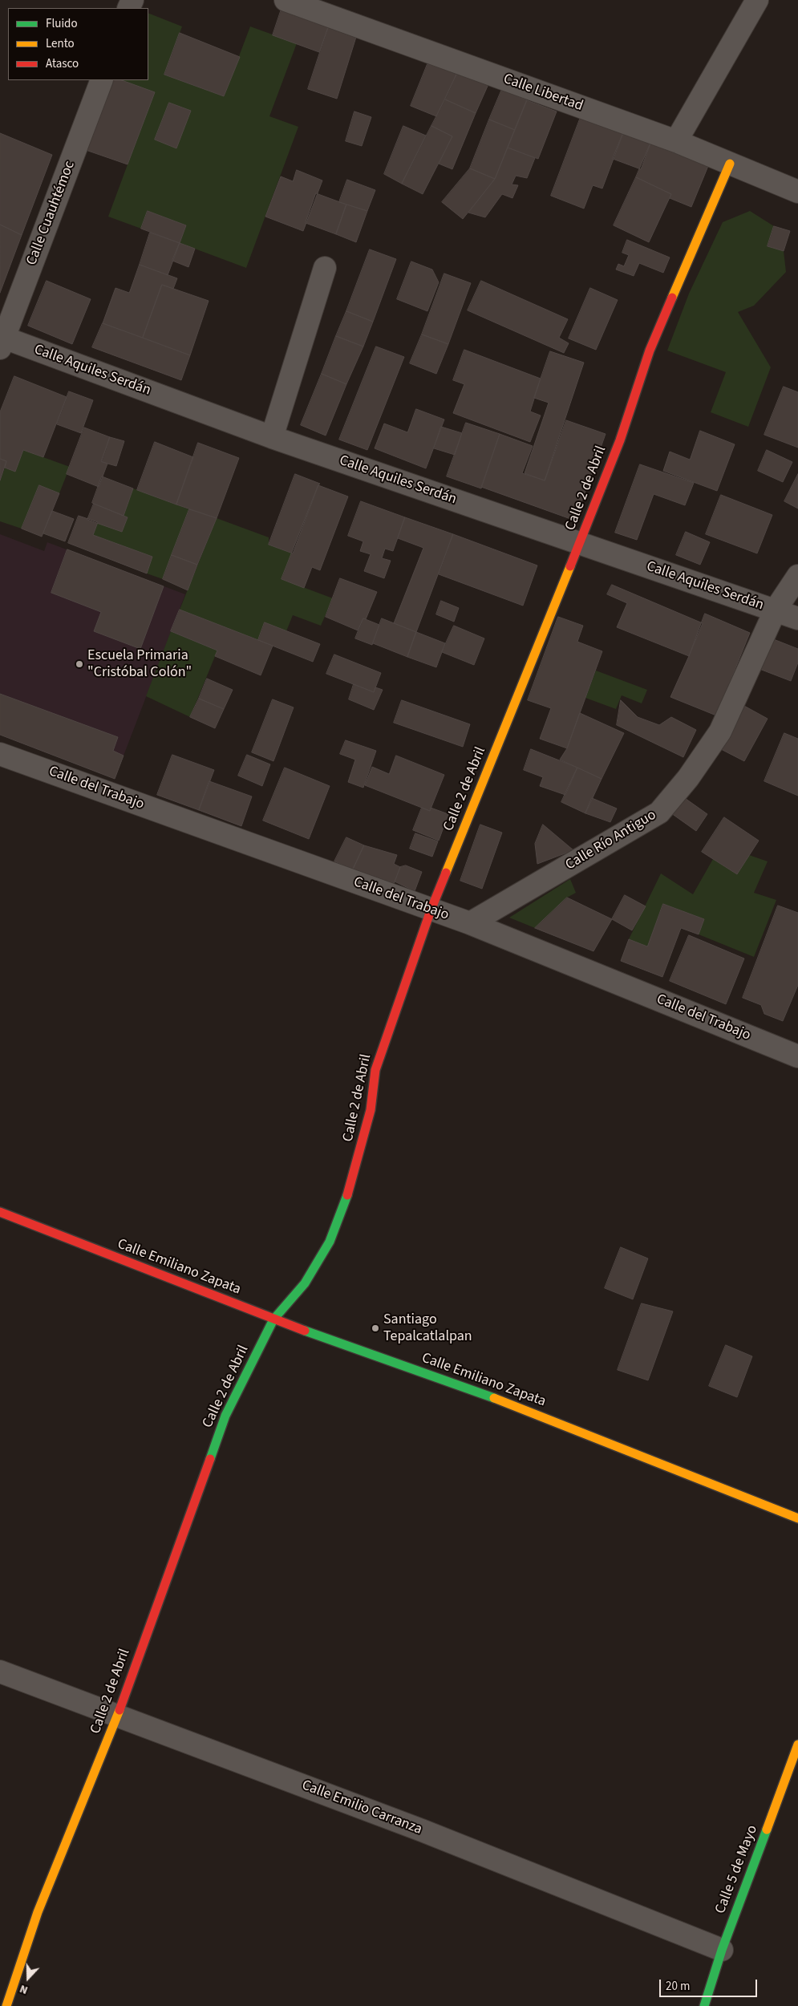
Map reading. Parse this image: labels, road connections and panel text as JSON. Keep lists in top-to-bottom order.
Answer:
{
  "streets": {
    "street": [
      "Calle Libertad",
      "Calle Cuauhtémoc",
      "Calle Aquiles Serdán",
      "Calle 2 de Abril",
      "Calle del Trabajo",
      "Calle Río Antiguo",
      "Calle Emiliano Zapata",
      "Calle Emilio Carranza",
      "Calle 5 de Mayo"
    ]
  },
  "crossings": [
    ["Calle Libertad", "Calle 2 de Abril"],
    ["Calle Cuauhtémoc", "Calle Aquiles Serdán"],
    ["Calle Aquiles Serdán", "Calle 2 de Abril"],
    ["Calle Aquiles Serdán", "Calle Río Antiguo"],
    ["Calle 2 de Abril", "Calle del Trabajo"],
    ["Calle 2 de Abril", "Calle Emiliano Zapata"],
    ["Calle 2 de Abril", "Calle Emilio Carranza"],
    ["Calle del Trabajo", "Calle Río Antiguo"],
    ["Calle Emilio Carranza", "Calle 5 de Mayo"]
  ],
  "places": ["Escuela Primaria \"Cristóbal Colón\"", "Santiago Tepalcatlalpan"],
  "legend": ["Fluido", "Lento", "Atasco"],
  "scale_bar": "20 m",
  "north": "bottom"
}
